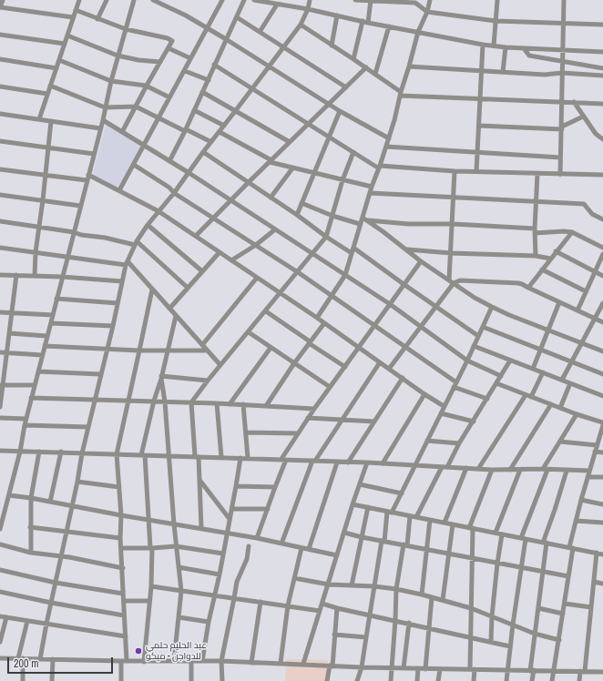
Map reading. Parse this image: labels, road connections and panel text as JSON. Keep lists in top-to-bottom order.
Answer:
{
  "places": ["عبد الحليم حلمي للدواجن - ميكو"],
  "scale_bar": "200 m"
}
